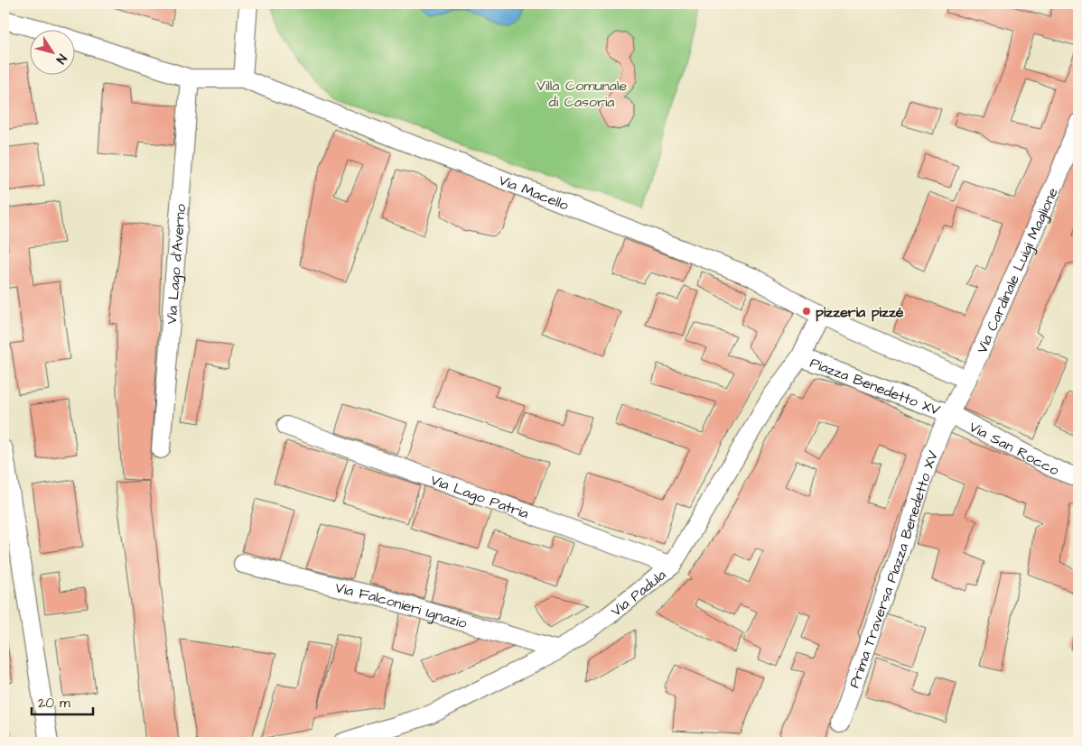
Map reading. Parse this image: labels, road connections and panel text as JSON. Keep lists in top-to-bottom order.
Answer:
{
  "streets": {
    "street": [
      "Via Macello",
      "Via Lago d'Averno",
      "Via Cardinale Luigi Maglione",
      "Piazza Benedetto XV",
      "Via San Rocco",
      "Via Lago Patria",
      "Prima Traversa Piazza Benedetto XV",
      "Via Padula",
      "Via Falconieri Ignazio"
    ]
  },
  "crossings": [
    ["Via Macello", "Via Padula"],
    ["Via Cardinale Luigi Maglione", "Piazza Benedetto XV"],
    ["Via Cardinale Luigi Maglione", "Via San Rocco"],
    ["Via Cardinale Luigi Maglione", "Prima Traversa Piazza Benedetto XV"],
    ["Piazza Benedetto XV", "Via San Rocco"],
    ["Piazza Benedetto XV", "Prima Traversa Piazza Benedetto XV"],
    ["Piazza Benedetto XV", "Via Padula"],
    ["Via San Rocco", "Prima Traversa Piazza Benedetto XV"],
    ["Via Lago Patria", "Via Padula"],
    ["Via Padula", "Via Falconieri Ignazio"]
  ],
  "parks": ["Villa Comunale di Casoria"],
  "places": ["pizzeria pizzé"],
  "scale_bar": "20 m",
  "north": "bottom right"
}
